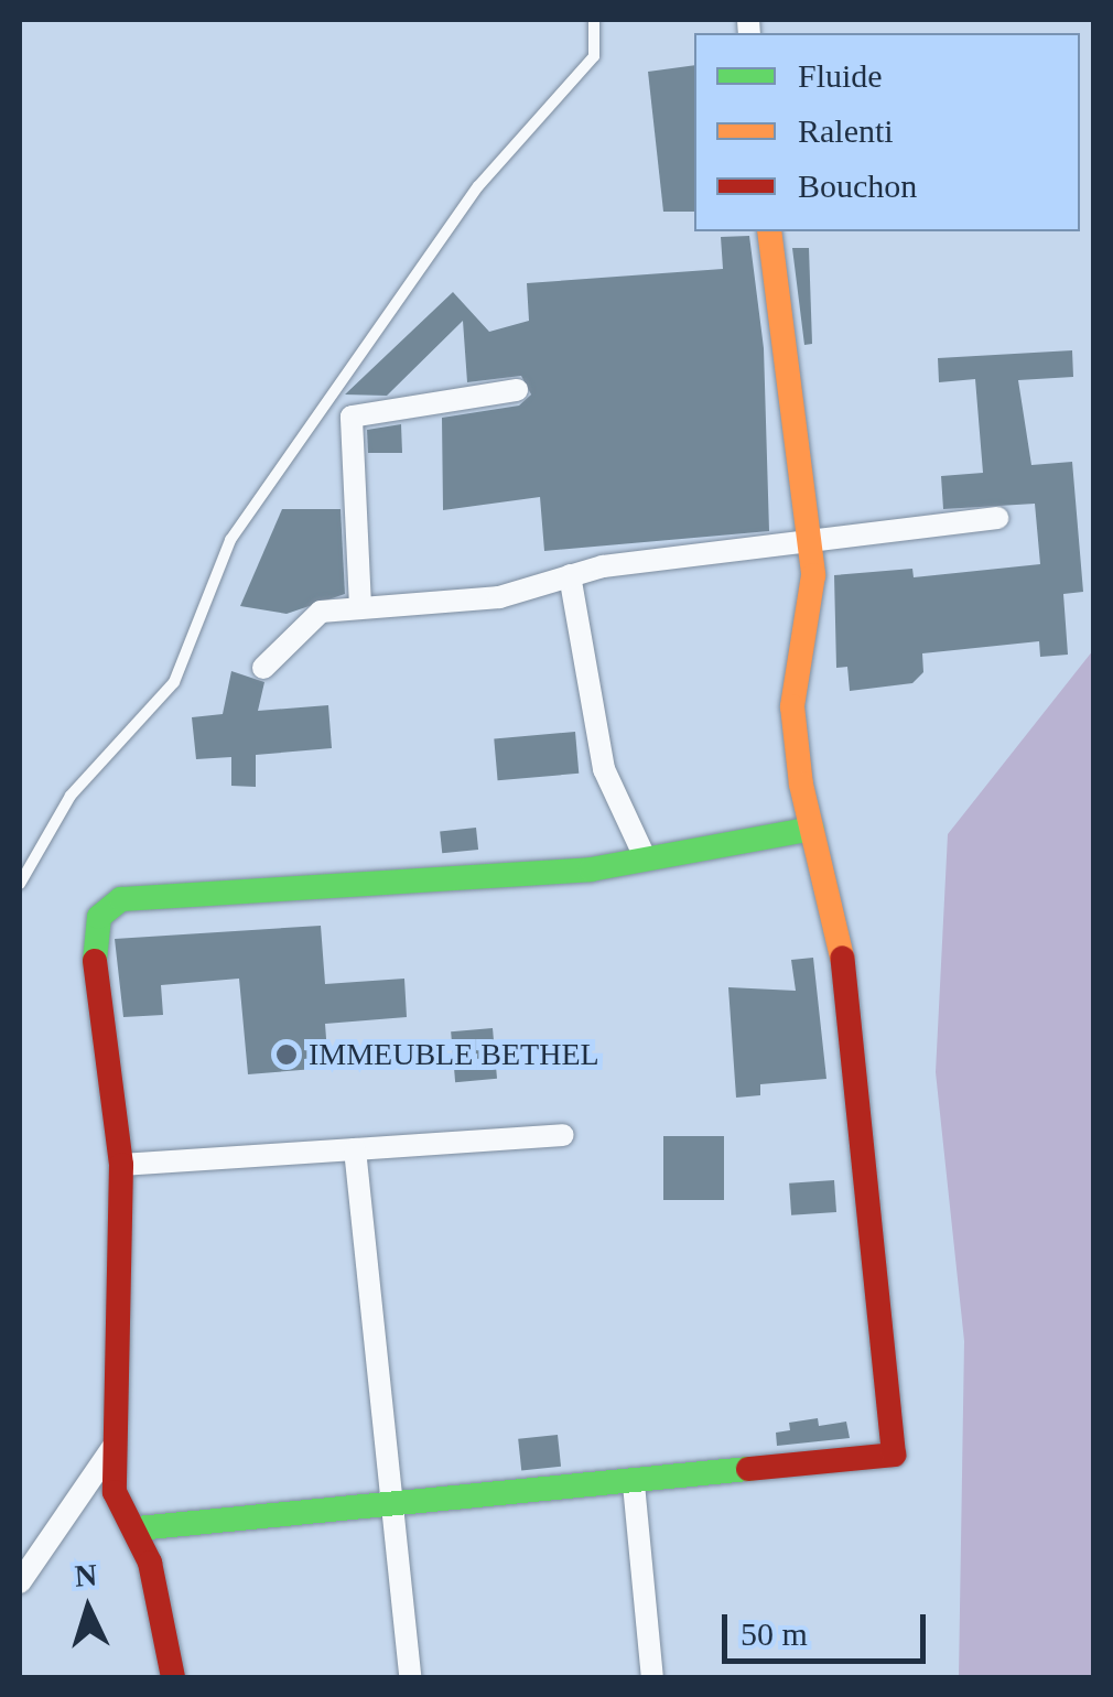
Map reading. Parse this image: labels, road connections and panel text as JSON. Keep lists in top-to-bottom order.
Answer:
{
  "places": ["IMMEUBLE BETHEL"],
  "legend": ["Fluide", "Ralenti", "Bouchon"],
  "scale_bar": "50 m",
  "north": "top"
}
